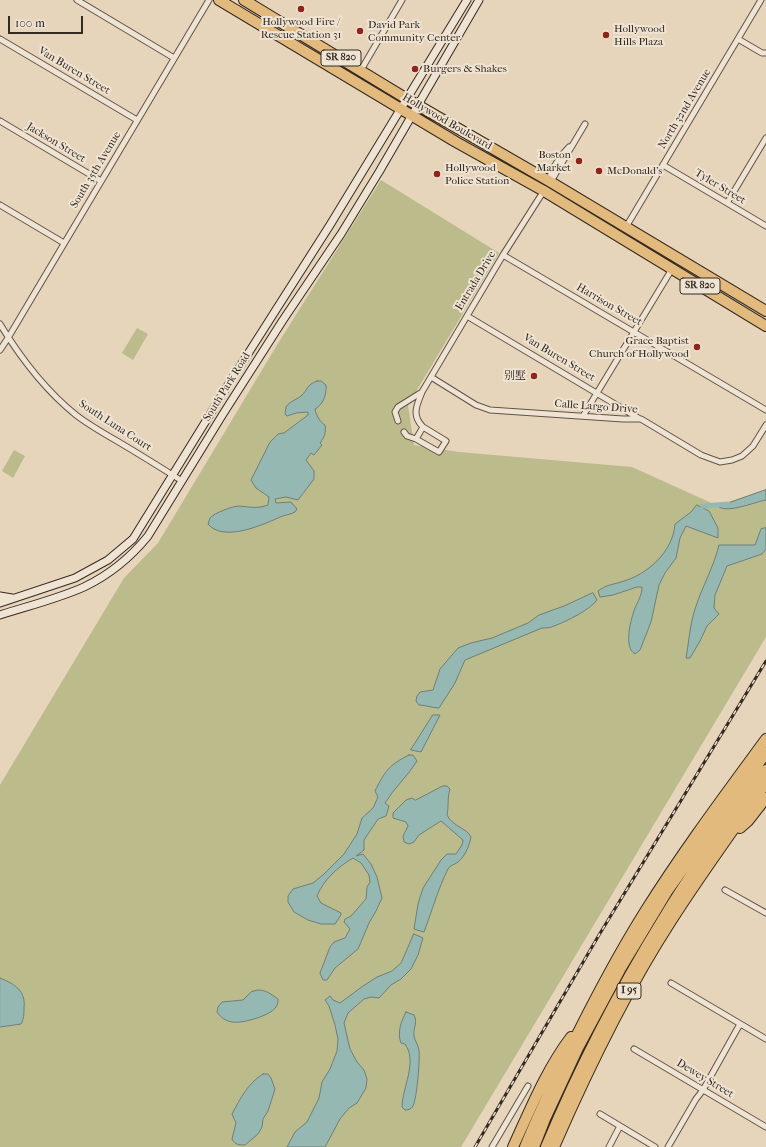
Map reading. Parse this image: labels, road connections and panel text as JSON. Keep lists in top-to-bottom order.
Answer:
{
  "streets": {
    "highway": ["SR 820", "Hollywood Boulevard", "I 95"],
    "street": [
      "Van Buren Street",
      "North 32nd Avenue",
      "Jackson Street",
      "South 35th Avenue",
      "Tyler Street",
      "Entrada Drive",
      "Harrison Street",
      "South Park Road",
      "Calle Largo Drive",
      "South Luna Court",
      "Dewey Street"
    ]
  },
  "crossings": [
    ["Van Buren Street", "South 35th Avenue"],
    ["Van Buren Street", "Entrada Drive"],
    ["Van Buren Street", "Calle Largo Drive"],
    ["North 32nd Avenue", "Hollywood Boulevard"],
    ["North 32nd Avenue", "Tyler Street"],
    ["Hollywood Boulevard", "Entrada Drive"],
    ["Hollywood Boulevard", "South Park Road"],
    ["Jackson Street", "South 35th Avenue"],
    ["South 35th Avenue", "South Luna Court"],
    ["Entrada Drive", "Harrison Street"],
    ["Entrada Drive", "Calle Largo Drive"],
    ["South Park Road", "South Luna Court"]
  ],
  "places": [
    "Hollywood Fire / Rescue Station 31",
    "David Park Community Center",
    "Hollywood Hills Plaza",
    "Burgers & Shakes",
    "Boston Market",
    "McDonald's",
    "Hollywood Police Station",
    "Grace Baptist Church of Hollywood",
    "别墅"
  ],
  "scale_bar": "100 m"
}
